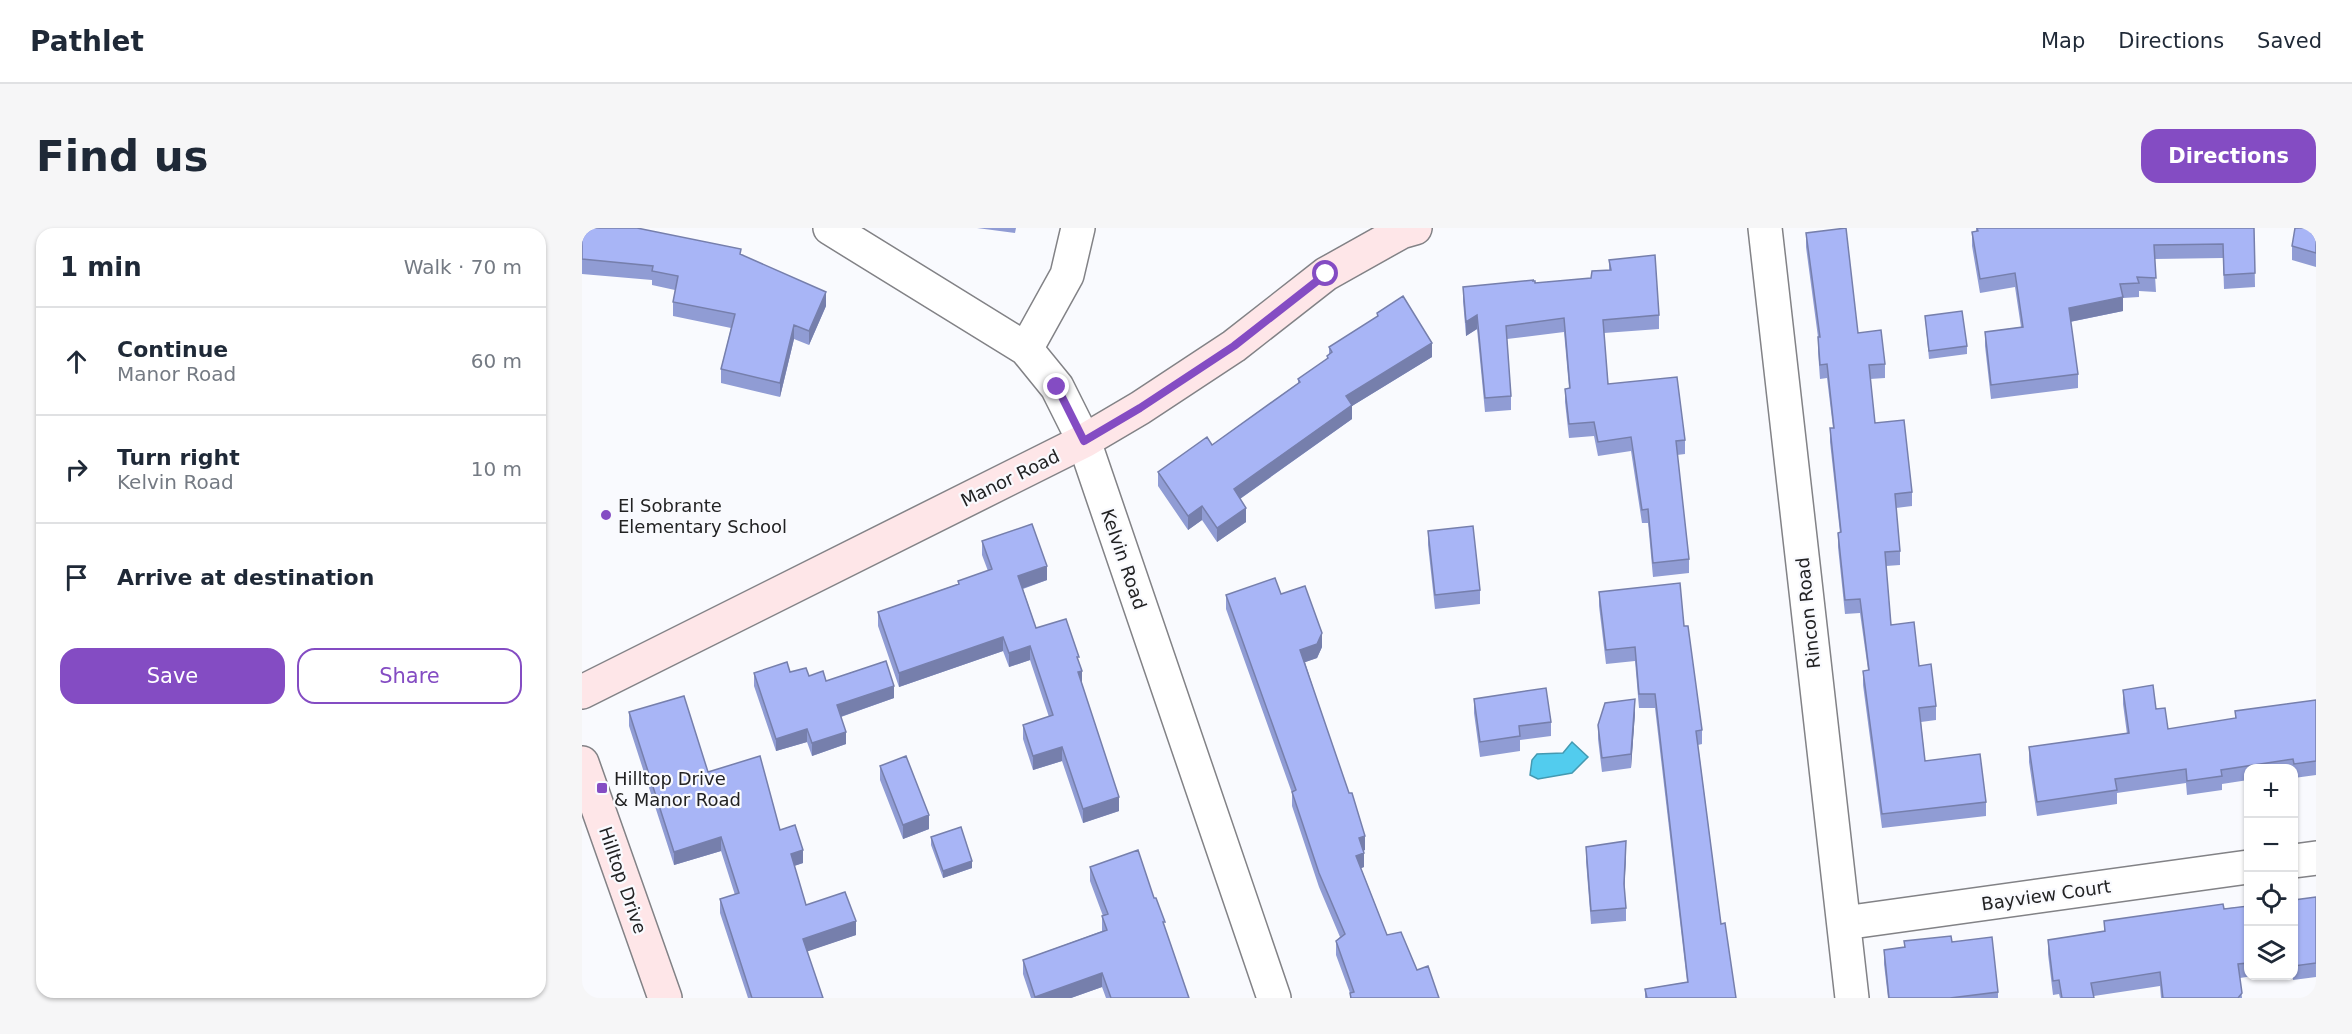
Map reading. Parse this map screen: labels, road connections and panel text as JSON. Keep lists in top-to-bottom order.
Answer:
{
  "streets": {
    "street": [
      "Manor Road",
      "Kelvin Road",
      "Rincon Road",
      "Hilltop Drive",
      "Bayview Court"
    ]
  },
  "crossings": [
    ["Manor Road", "Kelvin Road"],
    ["Rincon Road", "Bayview Court"]
  ],
  "places": {
    "other": ["El Sobrante Elementary School"],
    "transit": ["Hilltop Drive & Manor Road"]
  },
  "page": {
    "header": "Pathlet",
    "nav": ["Map", "Directions", "Saved"],
    "buttons": [
      "Directions",
      ["Save", "Share"]
    ],
    "title": "Find us",
    "heading": ["1 min", "Walk · 70 m"],
    "list": [
      ["Continue", "Manor Road", "60 m"],
      ["Turn right", "Kelvin Road", "10 m"],
      "Arrive at destination"
    ],
    "map_buttons": ["+", "−"]
  }
}
